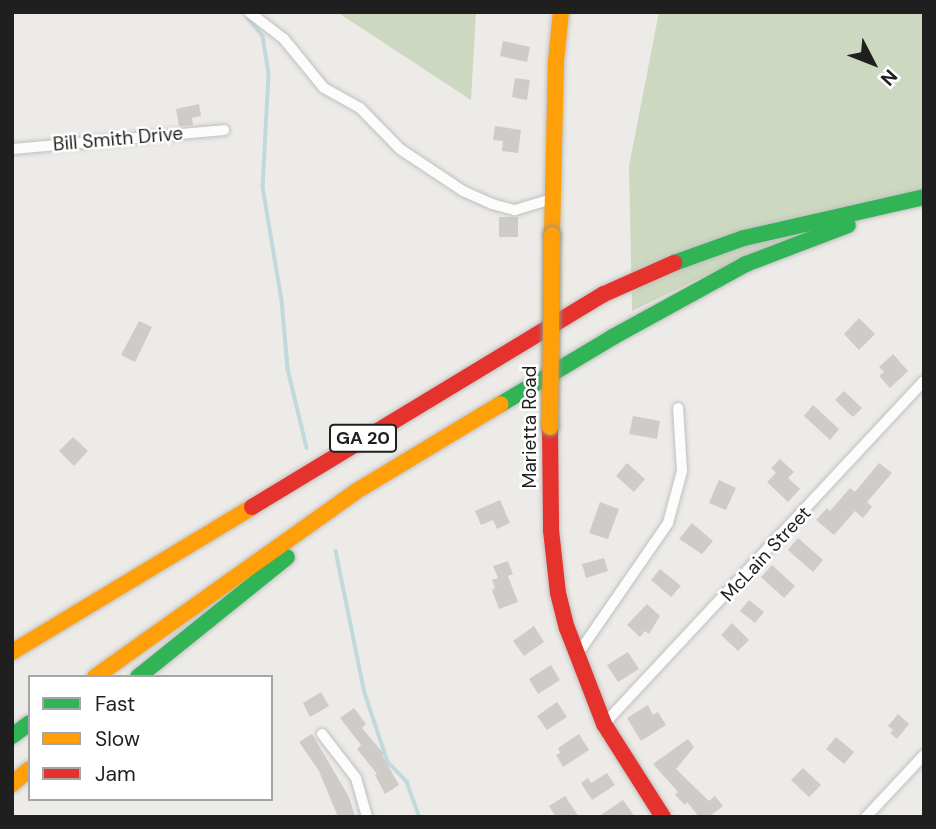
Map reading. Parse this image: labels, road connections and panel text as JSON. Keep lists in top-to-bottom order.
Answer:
{
  "streets": {
    "main road": ["Marietta Road", "GA 20"],
    "street": ["Bill Smith Drive", "McLain Street"]
  },
  "crossings": [
    ["Marietta Road", "McLain Street"]
  ],
  "legend": ["Fast", "Slow", "Jam"],
  "north": "bottom right"
}
